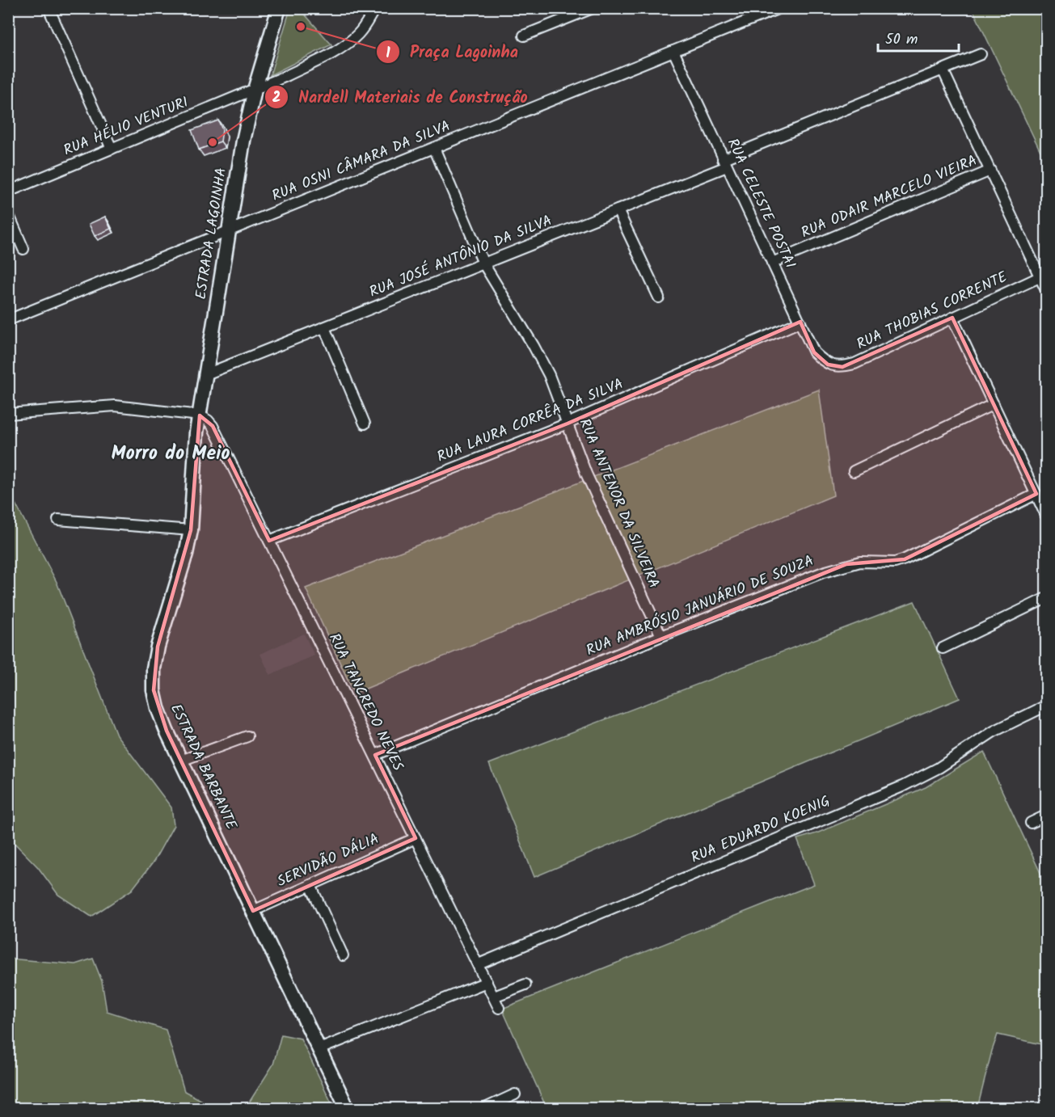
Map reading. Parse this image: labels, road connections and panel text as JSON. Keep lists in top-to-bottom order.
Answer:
{
  "streets": {
    "main road": ["ESTRADA LAGOINHA", "ESTRADA BARBANTE"],
    "street": [
      "RUA HÉLIO VENTURI",
      "RUA OSNI CÂMARA DA SILVA",
      "RUA ODAIR MARCELO VIEIRA",
      "RUA CELESTE POSTAI",
      "RUA JOSÉ ANTÔNIO DA SILVA",
      "RUA THOBIAS CORRENTE",
      "RUA LAURA CORRÊA DA SILVA",
      "RUA ANTENOR DA SILVEIRA",
      "RUA AMBRÓSIO JANUÁRIO DE SOUZA",
      "RUA TANCREDO NEVES",
      "RUA EDUARDO KOENIG",
      "SERVIDÃO DÁLIA"
    ]
  },
  "crossings": [
    ["RUA HÉLIO VENTURI", "ESTRADA LAGOINHA"],
    ["RUA OSNI CÂMARA DA SILVA", "RUA CELESTE POSTAI"],
    ["RUA OSNI CÂMARA DA SILVA", "ESTRADA LAGOINHA"],
    ["RUA OSNI CÂMARA DA SILVA", "RUA ANTENOR DA SILVEIRA"],
    ["RUA ODAIR MARCELO VIEIRA", "RUA CELESTE POSTAI"],
    ["RUA CELESTE POSTAI", "RUA JOSÉ ANTÔNIO DA SILVA"],
    ["RUA CELESTE POSTAI", "RUA THOBIAS CORRENTE"],
    ["RUA CELESTE POSTAI", "RUA LAURA CORRÊA DA SILVA"],
    ["ESTRADA LAGOINHA", "RUA JOSÉ ANTÔNIO DA SILVA"],
    ["ESTRADA LAGOINHA", "RUA TANCREDO NEVES"],
    ["ESTRADA LAGOINHA", "ESTRADA BARBANTE"],
    ["RUA JOSÉ ANTÔNIO DA SILVA", "RUA ANTENOR DA SILVEIRA"],
    ["RUA LAURA CORRÊA DA SILVA", "RUA ANTENOR DA SILVEIRA"],
    ["RUA LAURA CORRÊA DA SILVA", "RUA TANCREDO NEVES"],
    ["RUA ANTENOR DA SILVEIRA", "RUA AMBRÓSIO JANUÁRIO DE SOUZA"],
    ["RUA AMBRÓSIO JANUÁRIO DE SOUZA", "RUA TANCREDO NEVES"],
    ["RUA TANCREDO NEVES", "ESTRADA BARBANTE"],
    ["RUA TANCREDO NEVES", "RUA EDUARDO KOENIG"],
    ["RUA TANCREDO NEVES", "SERVIDÃO DÁLIA"],
    ["ESTRADA BARBANTE", "SERVIDÃO DÁLIA"]
  ],
  "districts": ["Morro do Meio"],
  "places": ["Praça Lagoinha", "Nardell Materiais de Construção"],
  "scale_bar": "50 m"
}
